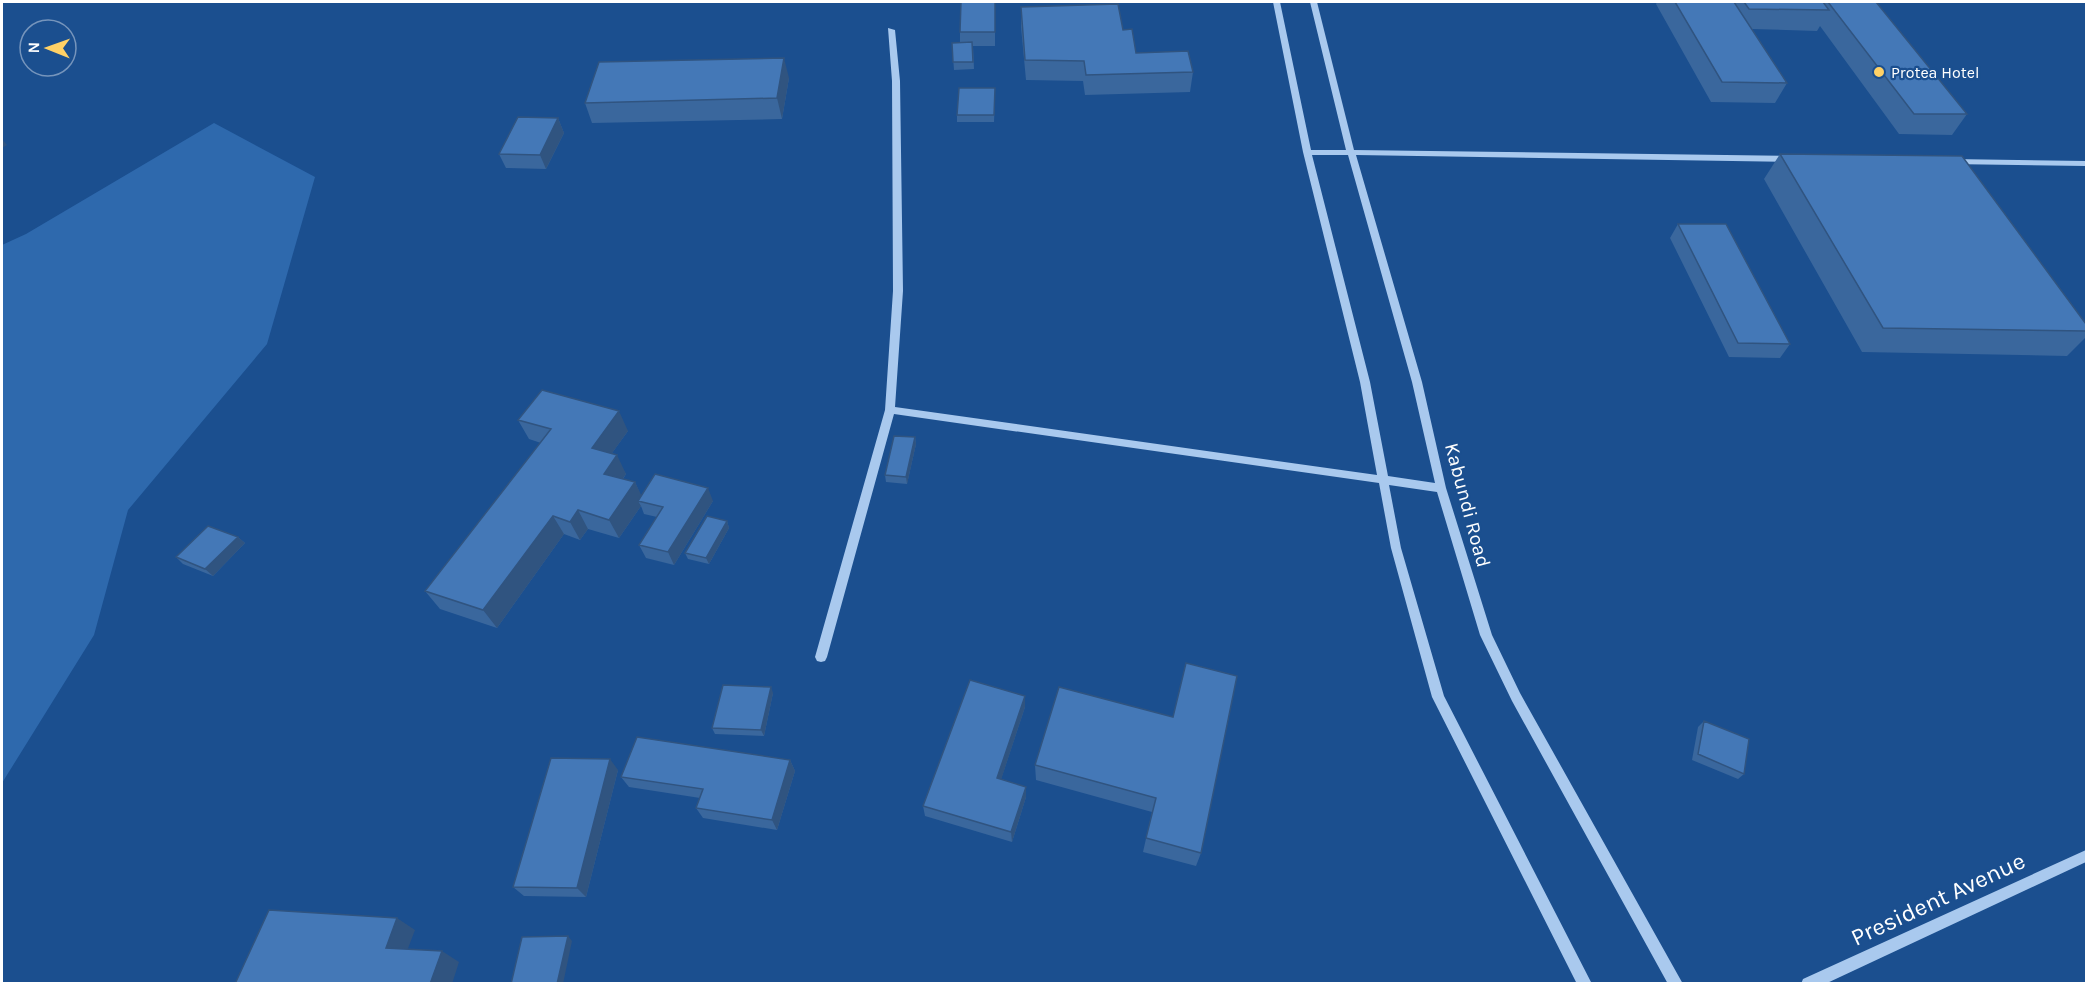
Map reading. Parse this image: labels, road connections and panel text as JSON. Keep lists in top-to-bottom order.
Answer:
{
  "streets": {
    "street": ["Kabundi Road", "President Avenue"]
  },
  "places": ["Protea Hotel"],
  "north": "left"
}
